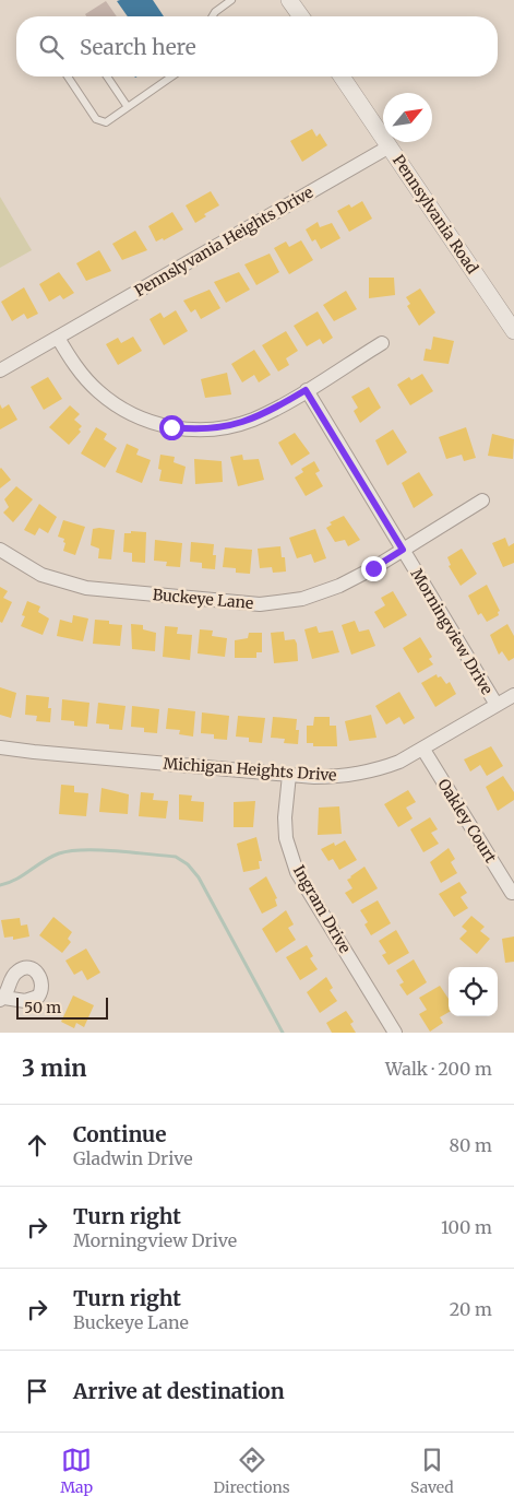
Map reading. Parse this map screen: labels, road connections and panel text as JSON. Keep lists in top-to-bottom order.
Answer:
{
  "streets": {
    "street": [
      "Pennsylvania Road",
      "Pennslyvania Heights Drive",
      "Buckeye Lane",
      "Morningview Drive",
      "Michigan Heights Drive",
      "Oakley Court",
      "Ingram Drive"
    ]
  },
  "crossings": [
    ["Pennsylvania Road", "Pennslyvania Heights Drive"],
    ["Buckeye Lane", "Morningview Drive"],
    ["Morningview Drive", "Michigan Heights Drive"],
    ["Michigan Heights Drive", "Oakley Court"],
    ["Michigan Heights Drive", "Ingram Drive"]
  ],
  "scale_bar": "50 m",
  "north": "top right",
  "page": {
    "search": "Search here",
    "scale": "50 m",
    "heading": ["3 min", "Walk · 200 m"],
    "list": [
      ["Continue", "Gladwin Drive", "80 m"],
      ["Turn right", "Morningview Drive", "100 m"],
      ["Turn right", "Buckeye Lane", "20 m"],
      "Arrive at destination"
    ],
    "nav": ["Map", "Directions", "Saved"]
  }
}
